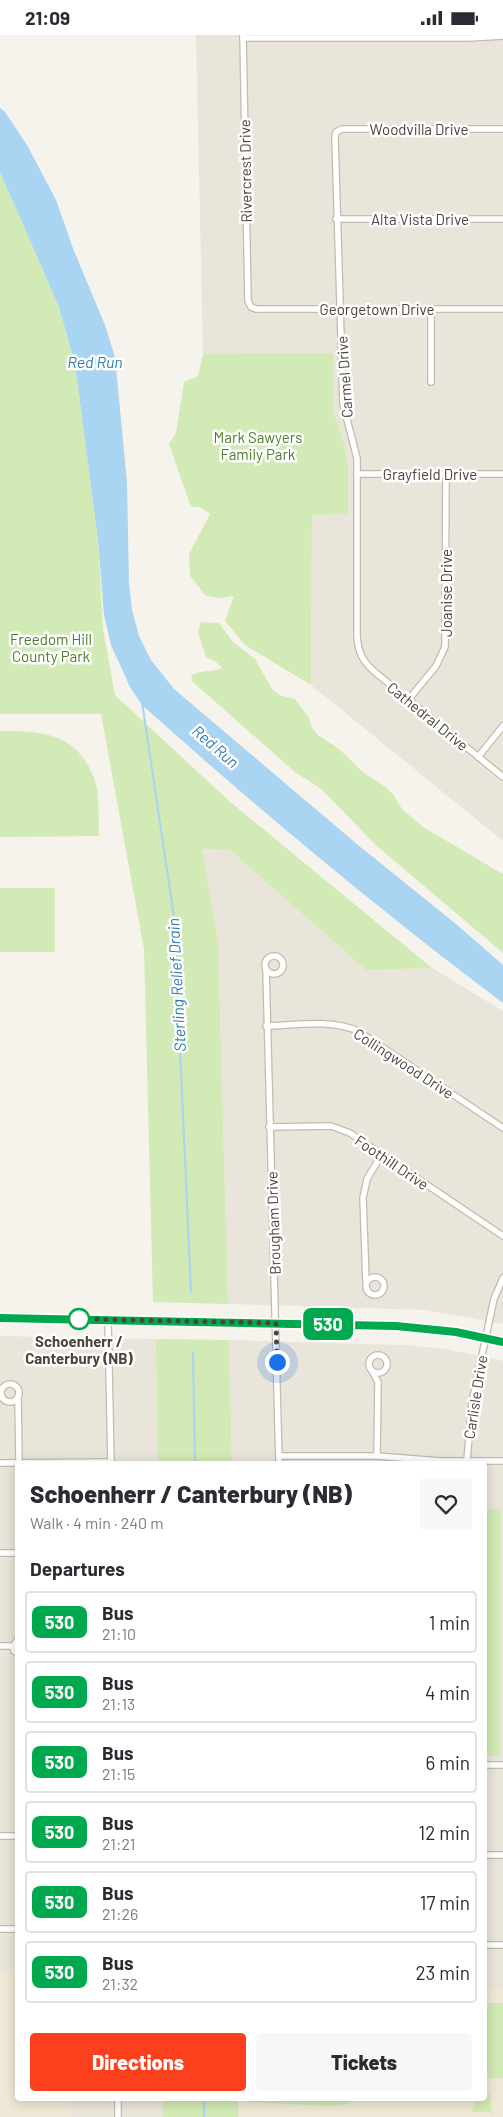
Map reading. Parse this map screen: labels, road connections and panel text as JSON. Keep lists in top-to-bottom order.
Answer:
{
  "streets": {
    "street": [
      "Woodvilla Drive",
      "Rivercrest Drive",
      "Alta Vista Drive",
      "Georgetown Drive",
      "Carmel Drive",
      "Grayfield Drive",
      "Joanise Drive",
      "Cathedral Drive",
      "Collingwood Drive",
      "Foothill Drive",
      "Brougham Drive",
      "Carlisle Drive"
    ]
  },
  "crossings": [
    ["Woodvilla Drive", "Carmel Drive"],
    ["Rivercrest Drive", "Georgetown Drive"],
    ["Alta Vista Drive", "Carmel Drive"],
    ["Georgetown Drive", "Carmel Drive"],
    ["Carmel Drive", "Grayfield Drive"],
    ["Carmel Drive", "Cathedral Drive"],
    ["Grayfield Drive", "Joanise Drive"],
    ["Joanise Drive", "Cathedral Drive"],
    ["Collingwood Drive", "Brougham Drive"],
    ["Foothill Drive", "Brougham Drive"]
  ],
  "water": ["Red Run", "Sterling Relief Drain"],
  "parks": ["Mark Sawyers Family Park", "Freedom Hill County Park"],
  "places": ["Schoenherr / Canterbury (NB)"],
  "lines": ["bus line 530"],
  "page": {
    "status": "21:09",
    "on_map": "530",
    "heading": [
      ["Schoenherr / Canterbury (NB)", "Walk · 4 min · 240 m"],
      "Departures"
    ],
    "list": [
      {
        "mark": "530",
        "name": "Bus",
        "note": "21:10",
        "value": "1 min"
      },
      {
        "mark": "530",
        "name": "Bus",
        "note": "21:13",
        "value": "4 min"
      },
      {
        "mark": "530",
        "name": "Bus",
        "note": "21:15",
        "value": "6 min"
      },
      {
        "mark": "530",
        "name": "Bus",
        "note": "21:21",
        "value": "12 min"
      },
      {
        "mark": "530",
        "name": "Bus",
        "note": "21:26",
        "value": "17 min"
      },
      {
        "mark": "530",
        "name": "Bus",
        "note": "21:32",
        "value": "23 min"
      }
    ],
    "buttons": ["Directions", "Tickets"]
  }
}
